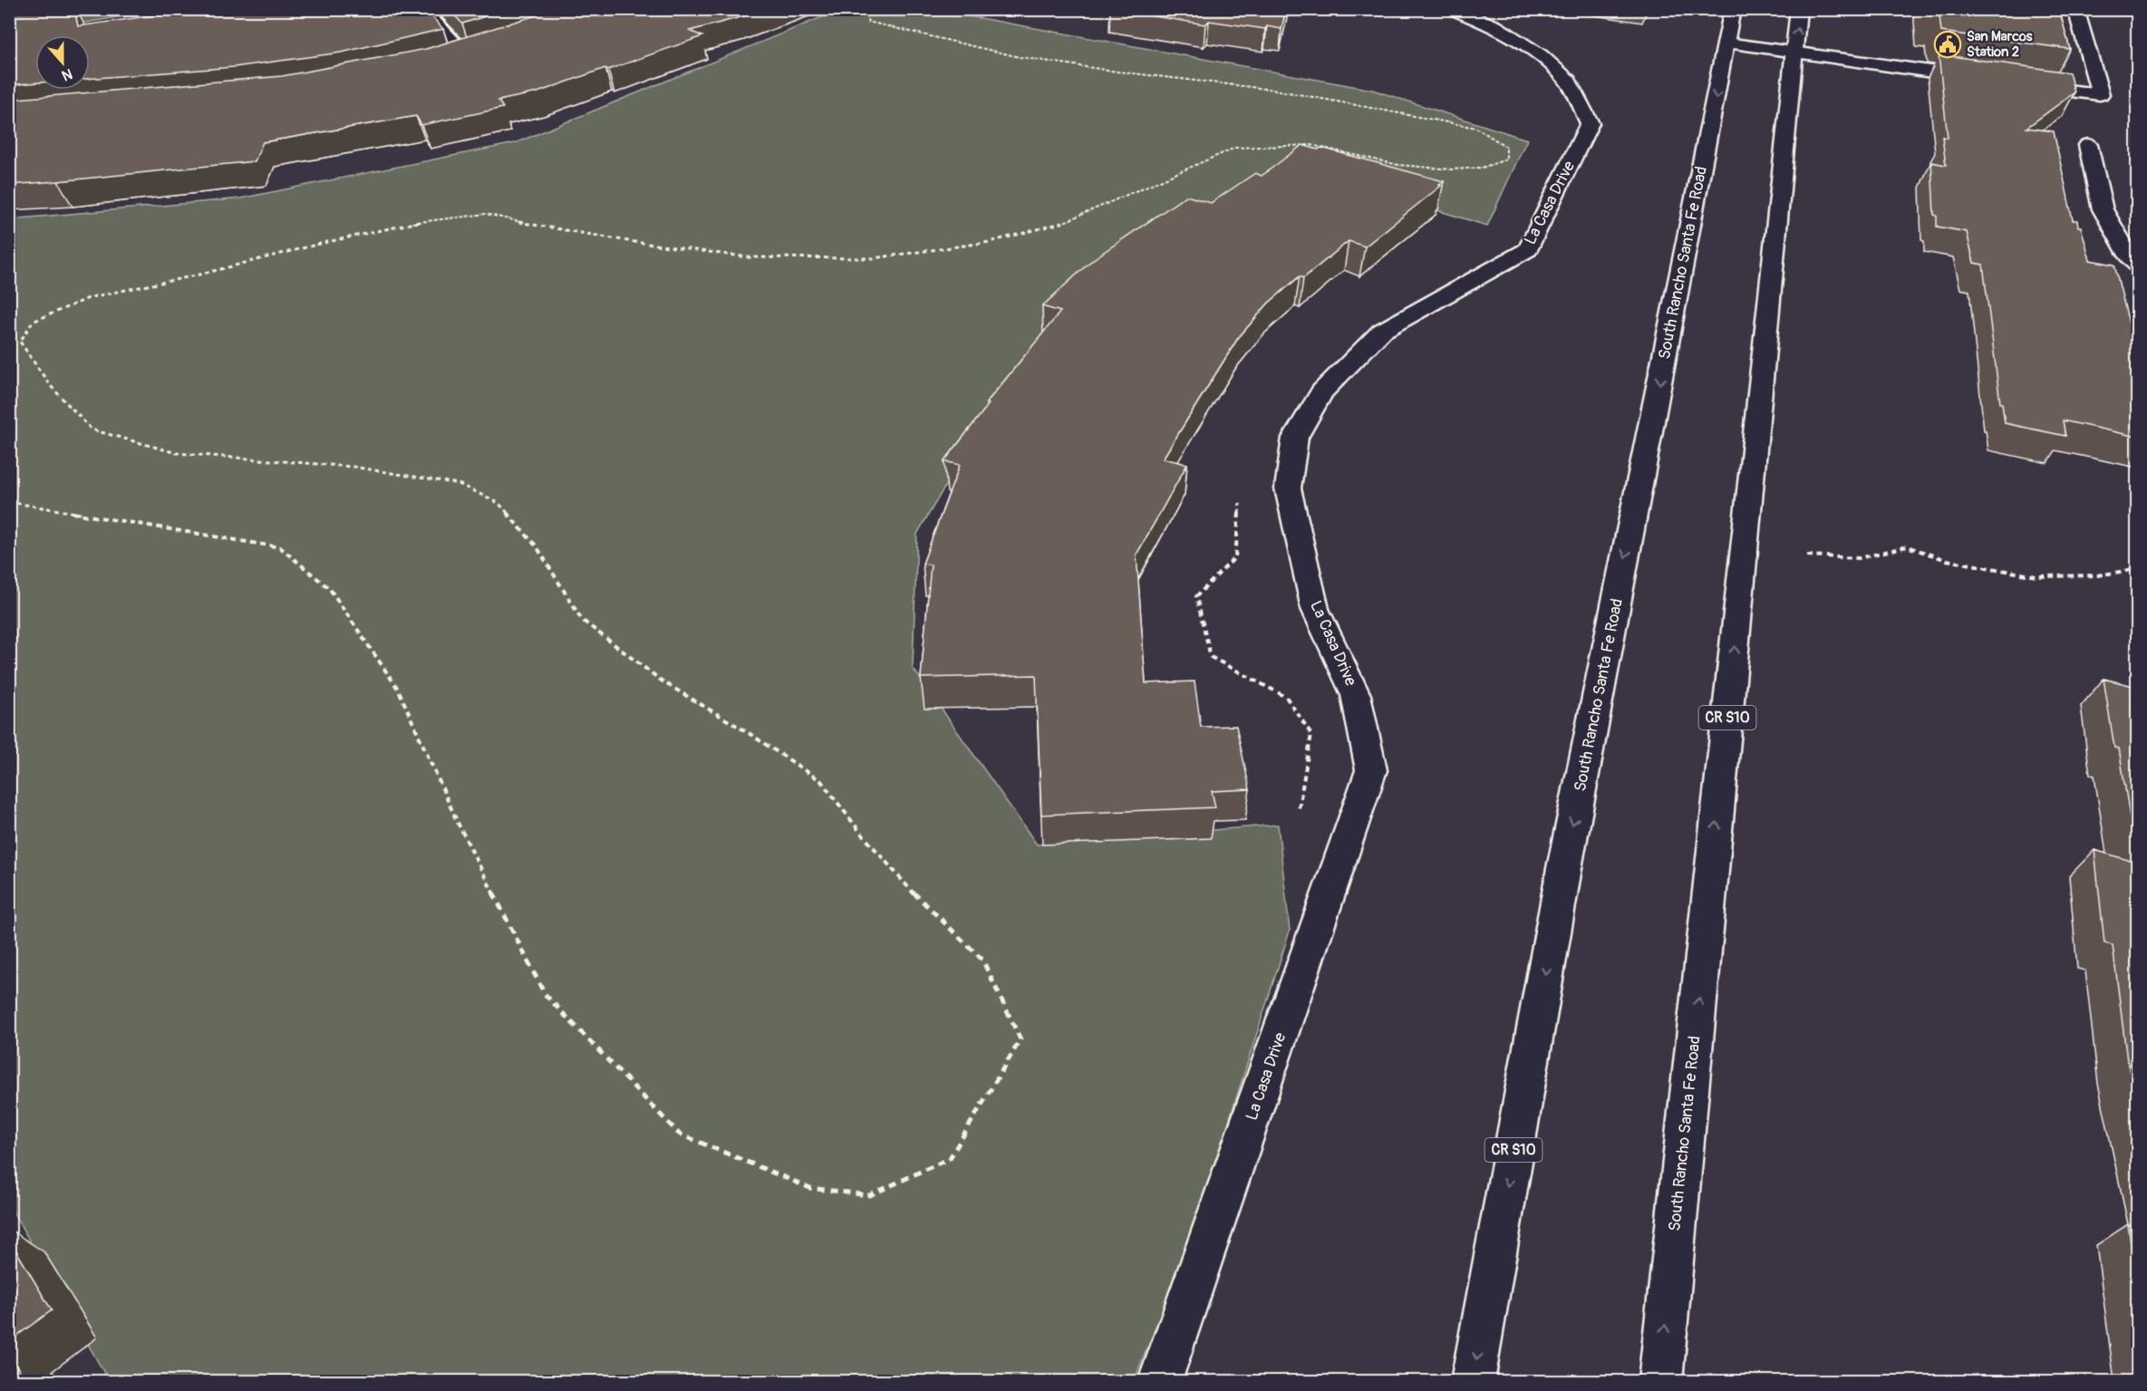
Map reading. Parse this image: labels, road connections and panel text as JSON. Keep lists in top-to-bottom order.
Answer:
{
  "streets": {
    "main road": ["La Casa Drive", "South Rancho Santa Fe Road", "CR S10"]
  },
  "places": {
    "public building": ["San Marcos Station 2"]
  },
  "north": "bottom"
}
